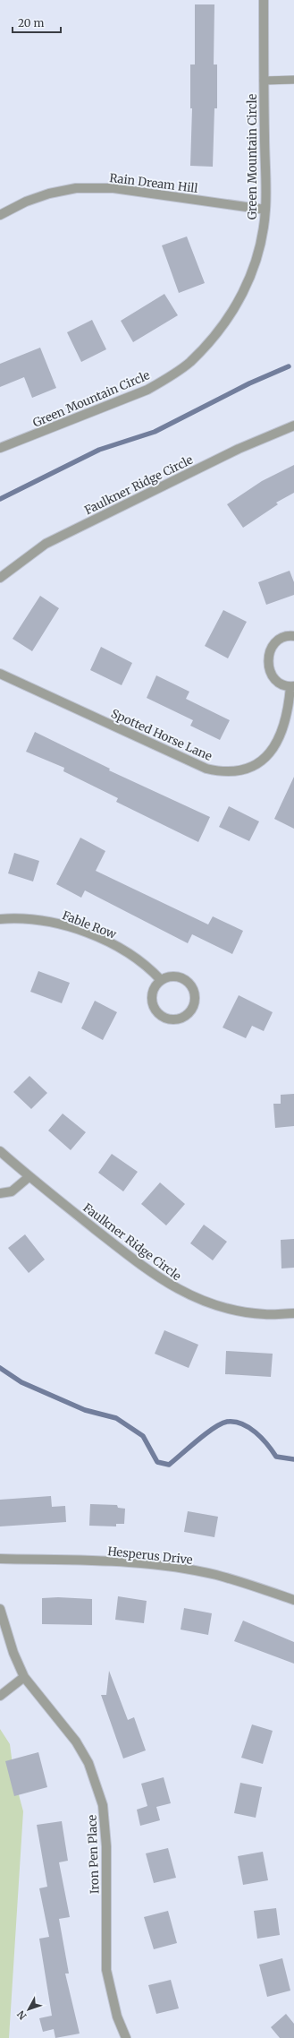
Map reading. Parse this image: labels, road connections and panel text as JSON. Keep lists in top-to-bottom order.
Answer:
{
  "streets": {
    "street": [
      "Green Mountain Circle",
      "Rain Dream Hill",
      "Faulkner Ridge Circle",
      "Spotted Horse Lane",
      "Fable Row",
      "Hesperus Drive",
      "Iron Pen Place"
    ]
  },
  "crossings": [
    ["Green Mountain Circle", "Rain Dream Hill"]
  ],
  "scale_bar": "20 m",
  "north": "bottom left"
}
